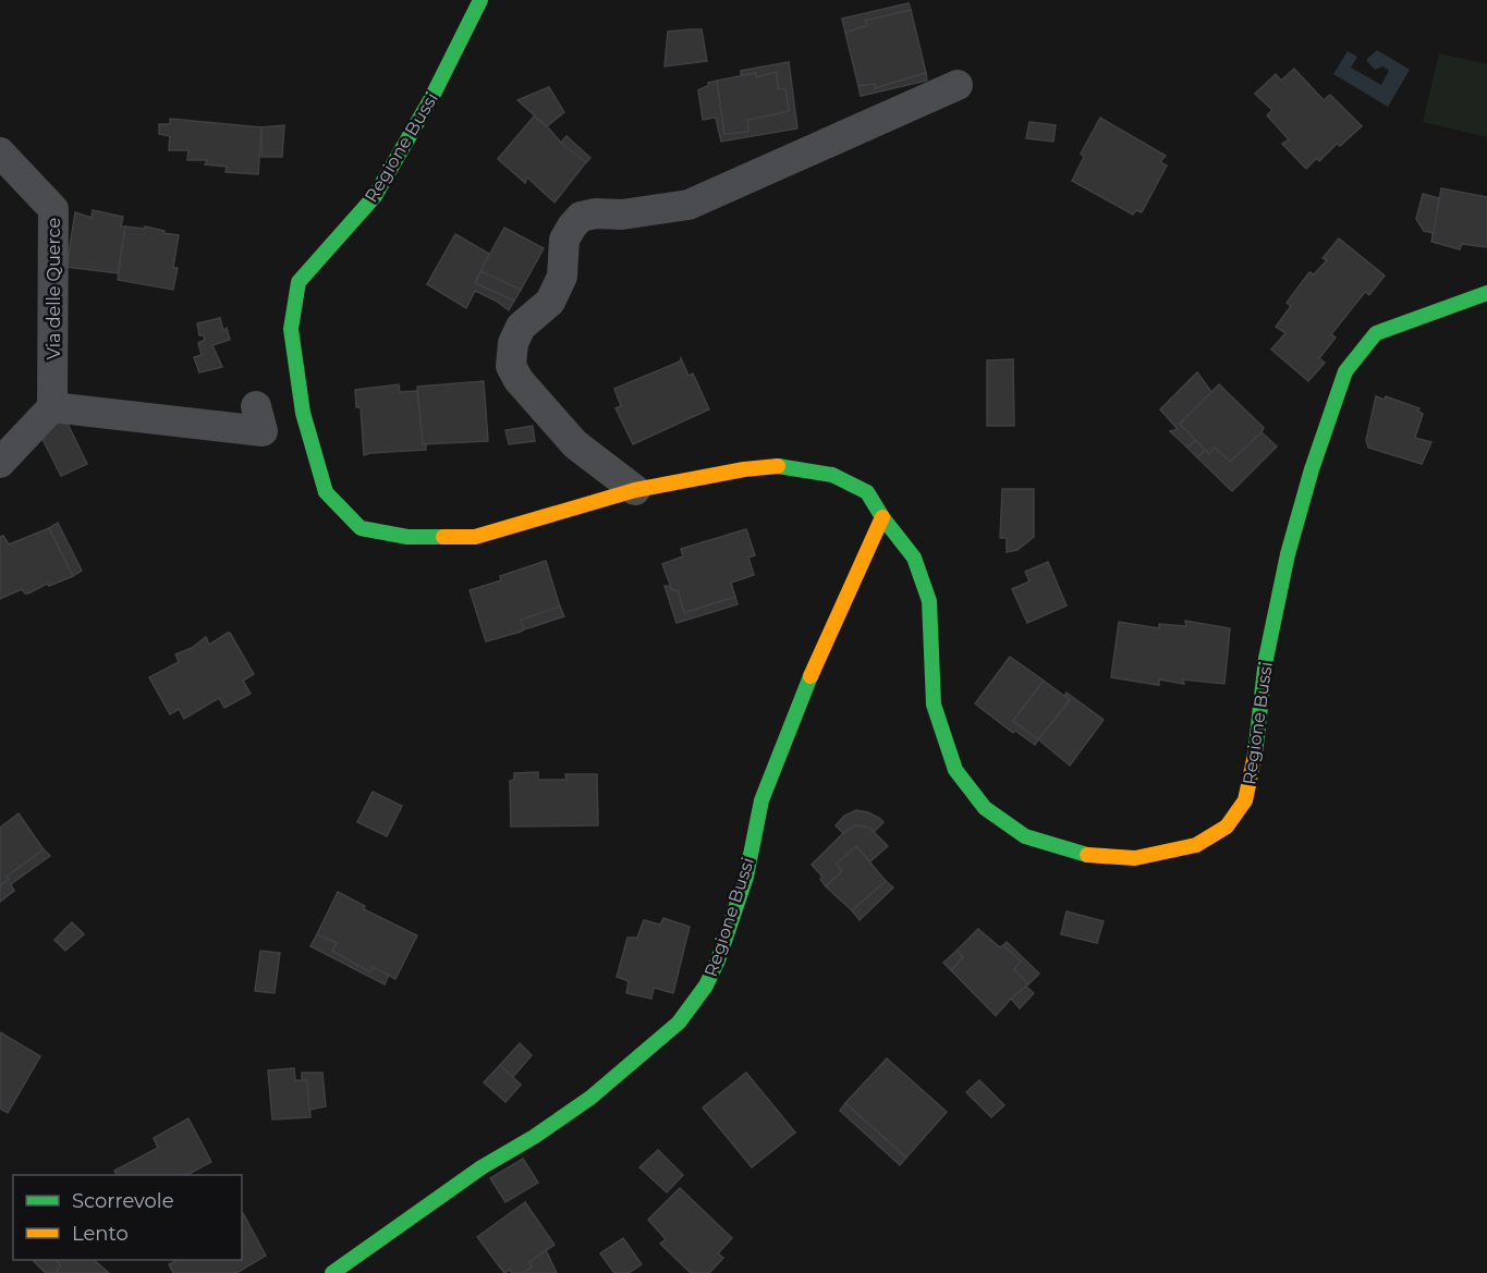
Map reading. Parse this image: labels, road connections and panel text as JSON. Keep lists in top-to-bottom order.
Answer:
{
  "streets": {
    "street": ["Regione Bussi", "Via delle Querce"]
  },
  "legend": ["Scorrevole", "Lento"]
}
